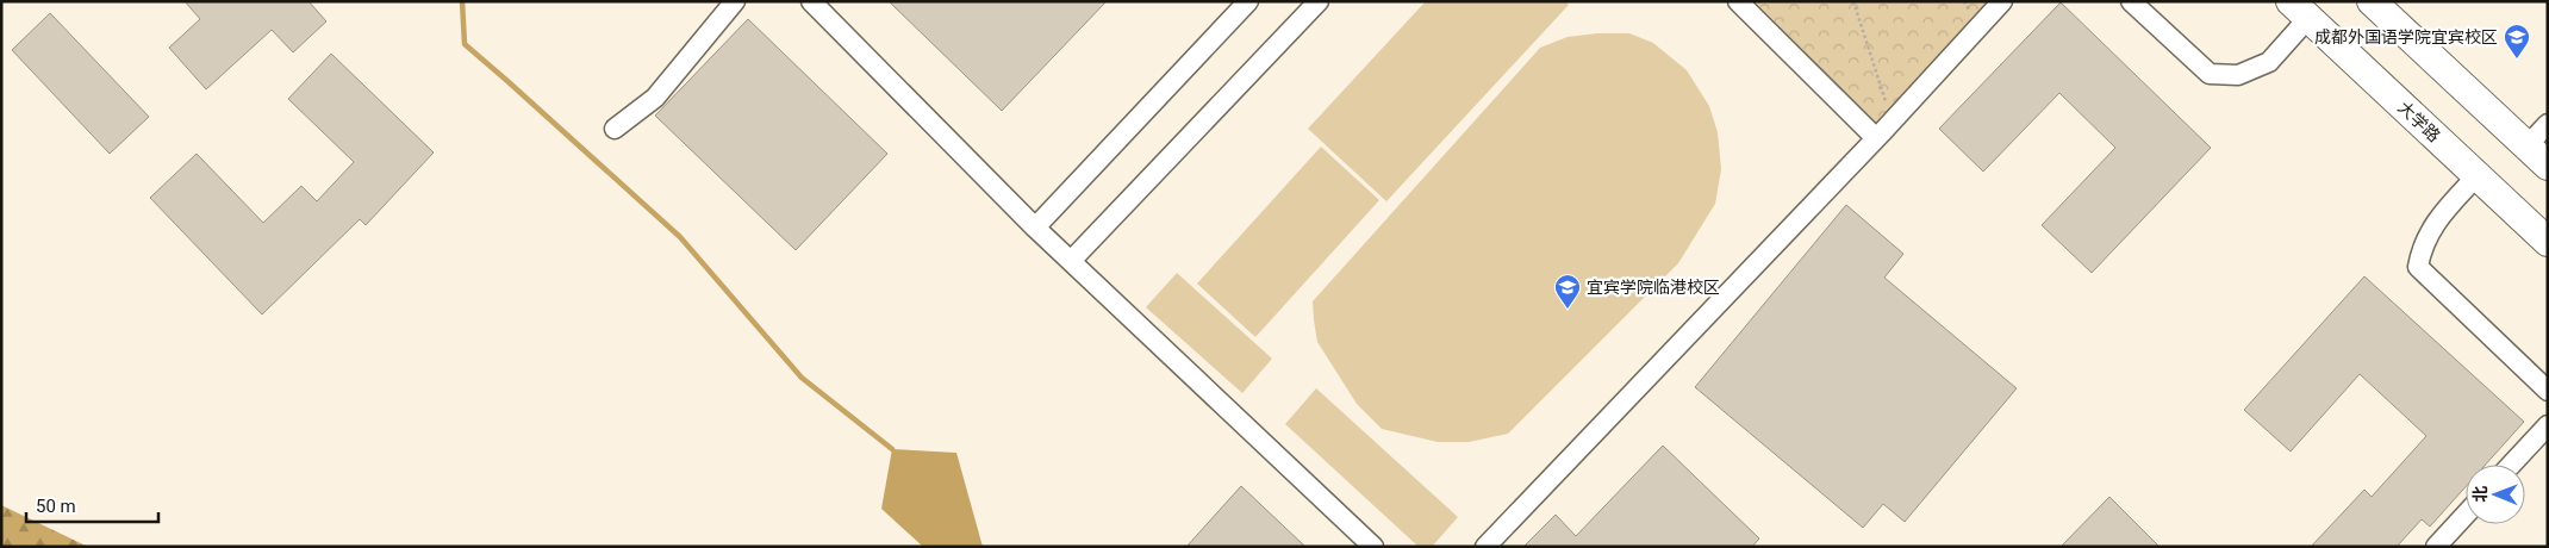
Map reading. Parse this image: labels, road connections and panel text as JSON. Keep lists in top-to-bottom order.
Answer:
{
  "streets": {
    "main road": ["大学路"]
  },
  "places": {
    "school or university": ["成都外国语学院宜宾校区", "宜宾学院临港校区"]
  },
  "scale_bar": "50 m",
  "north": "left"
}
